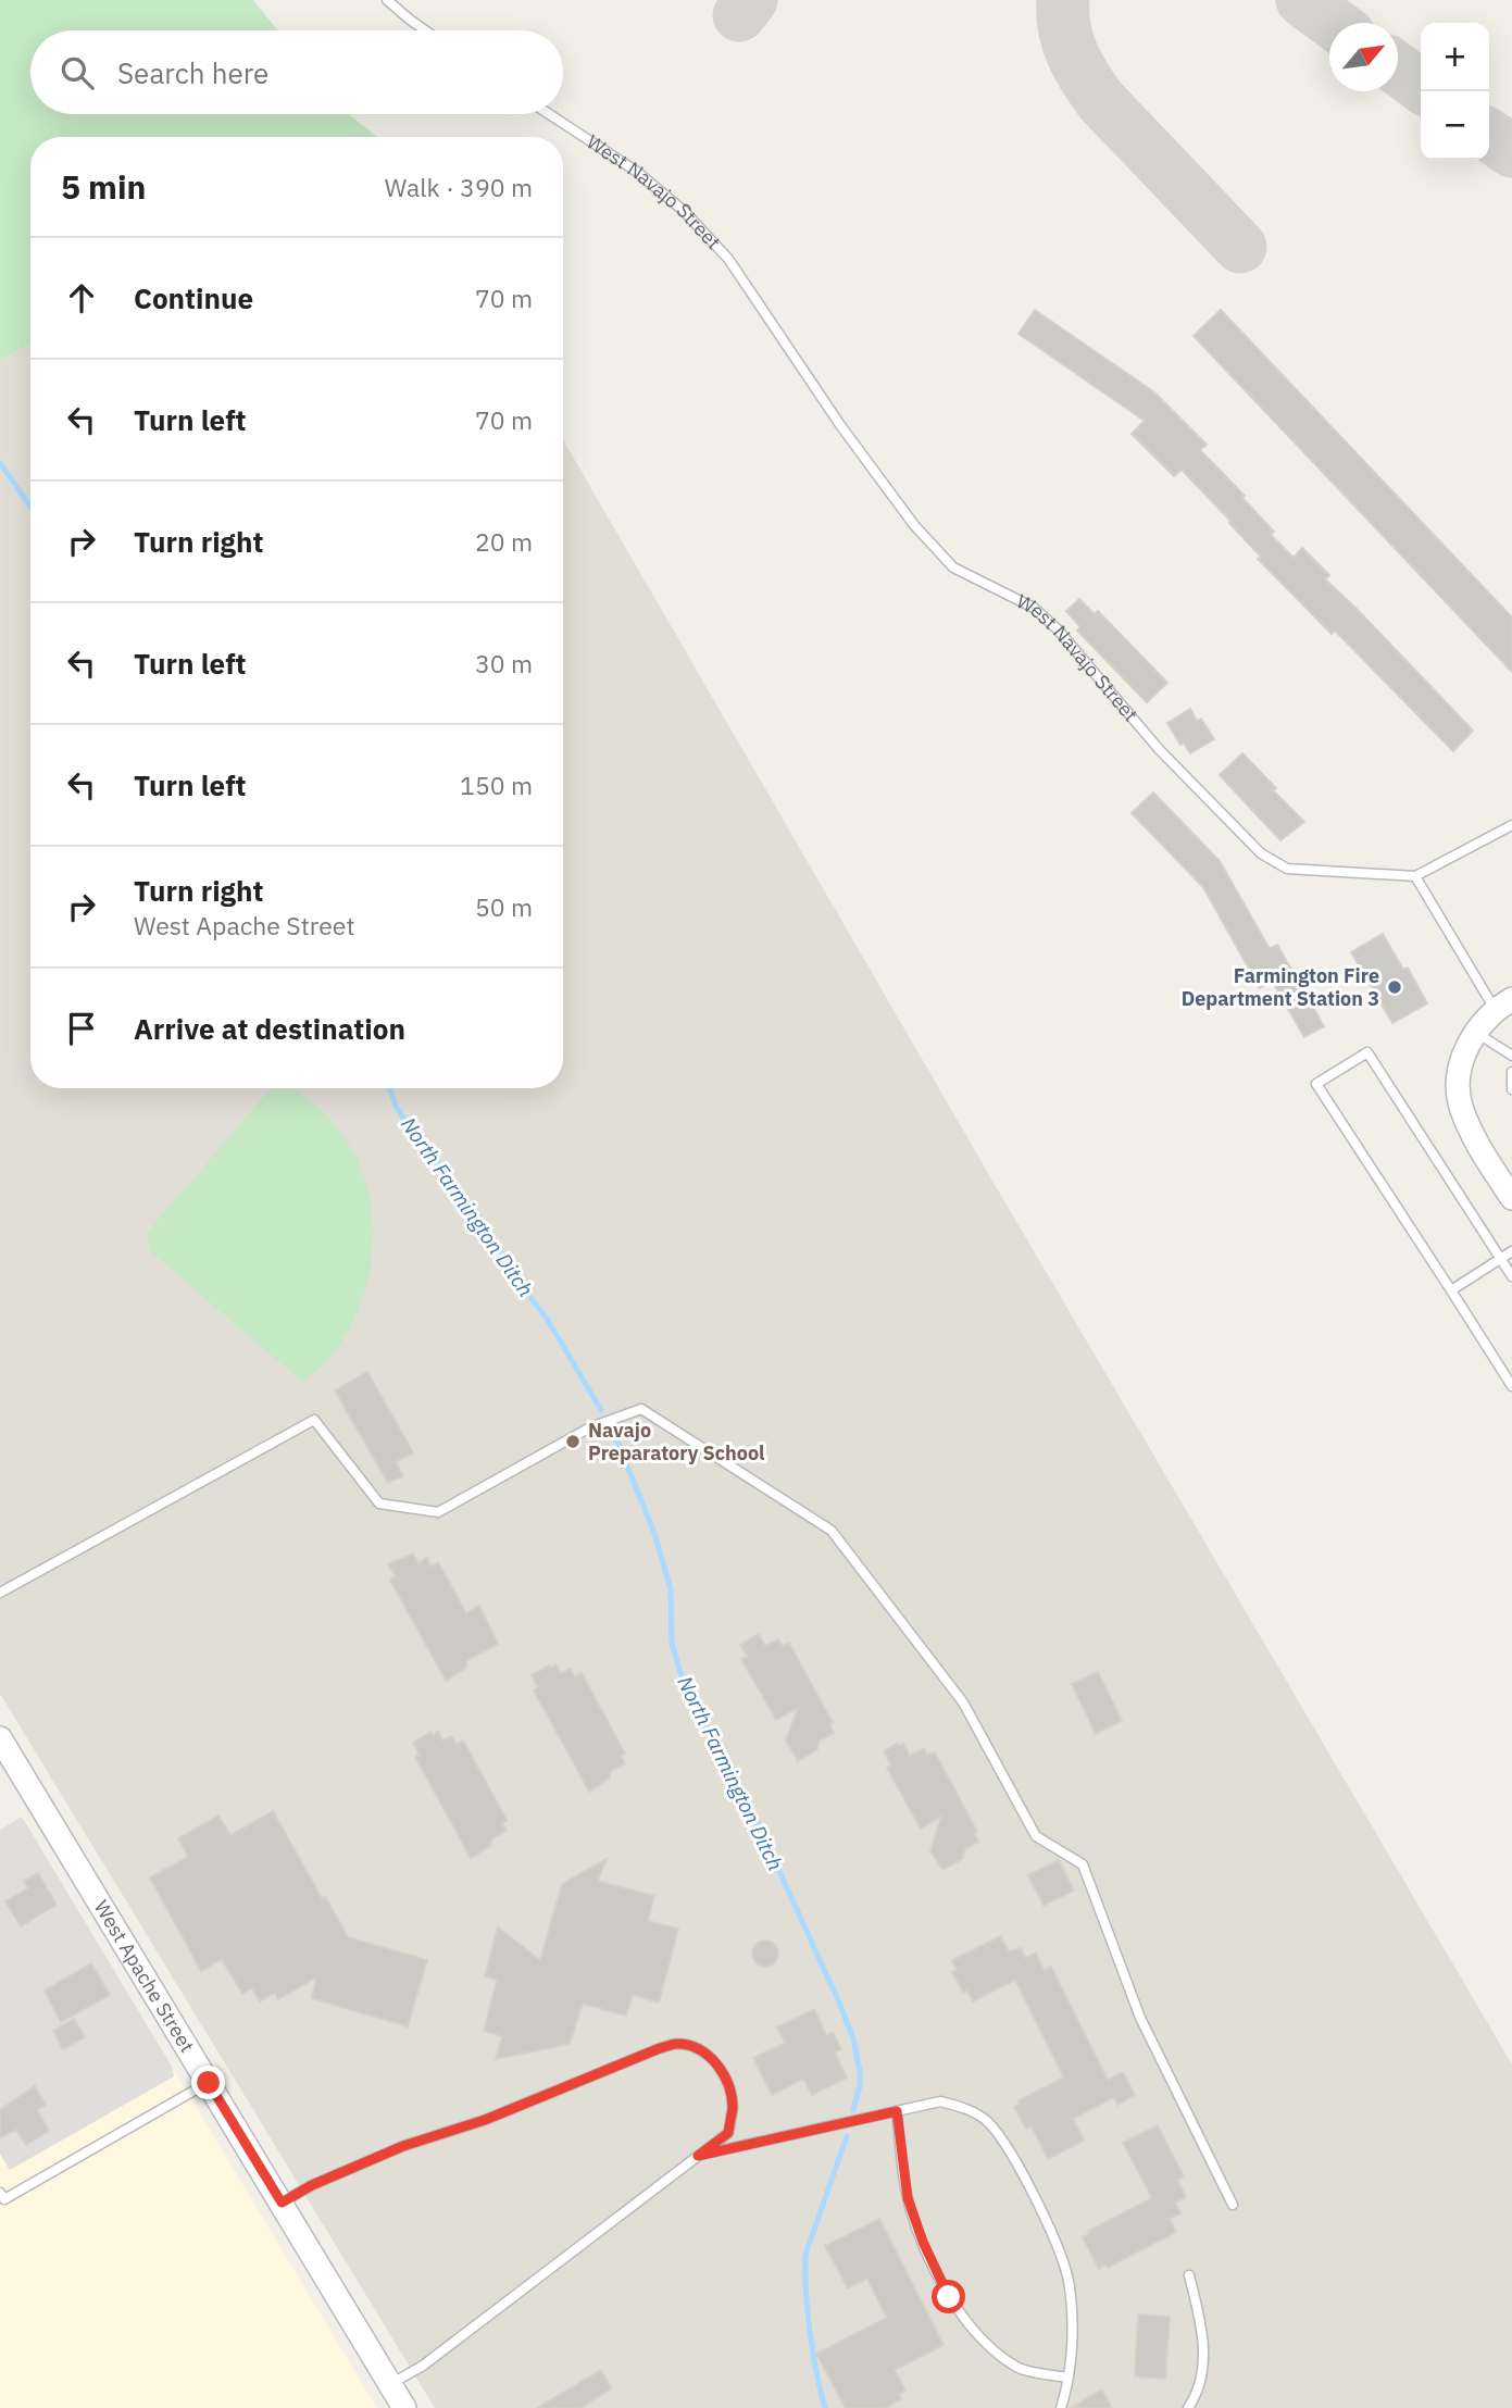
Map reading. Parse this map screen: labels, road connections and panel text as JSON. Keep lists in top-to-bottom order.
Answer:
{
  "streets": {
    "main road": ["West Apache Street"],
    "lane": ["West Navajo Street"]
  },
  "water": ["North Farmington Ditch"],
  "places": ["Farmington Fire Department Station 3", "Navajo Preparatory School"],
  "north": "top right",
  "page": {
    "map_buttons": ["+", "−"],
    "search": "Search here",
    "heading": ["5 min", "Walk · 390 m"],
    "list": [
      ["Continue", "70 m"],
      ["Turn left", "70 m"],
      ["Turn right", "20 m"],
      ["Turn left", "30 m"],
      ["Turn left", "150 m"],
      ["Turn right", "West Apache Street", "50 m"],
      "Arrive at destination"
    ]
  }
}
